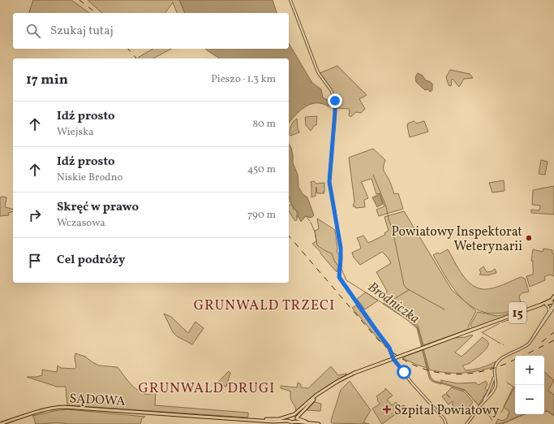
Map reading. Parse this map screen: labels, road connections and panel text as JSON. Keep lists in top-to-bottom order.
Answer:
{
  "streets": {
    "main road": ["15", "SĄDOWA"]
  },
  "crossings": [
    ["15", "SĄDOWA"]
  ],
  "districts": ["GRUNWALD TRZECI", "GRUNWALD DRUGI"],
  "water": ["Brodniczka"],
  "places": {
    "other": ["Powiatowy Inspektorat Weterynarii"],
    "health": ["Szpital Powiatowy"]
  },
  "page": {
    "search": "Szukaj tutaj",
    "heading": ["17 min", "Pieszo · 1.3 km"],
    "list": [
      ["Idź prosto", "Wiejska", "80 m"],
      ["Idź prosto", "Niskie Brodno", "450 m"],
      ["Skręć w prawo", "Wczasowa", "790 m"],
      "Cel podróży"
    ],
    "map_buttons": ["+", "−"]
  }
}
